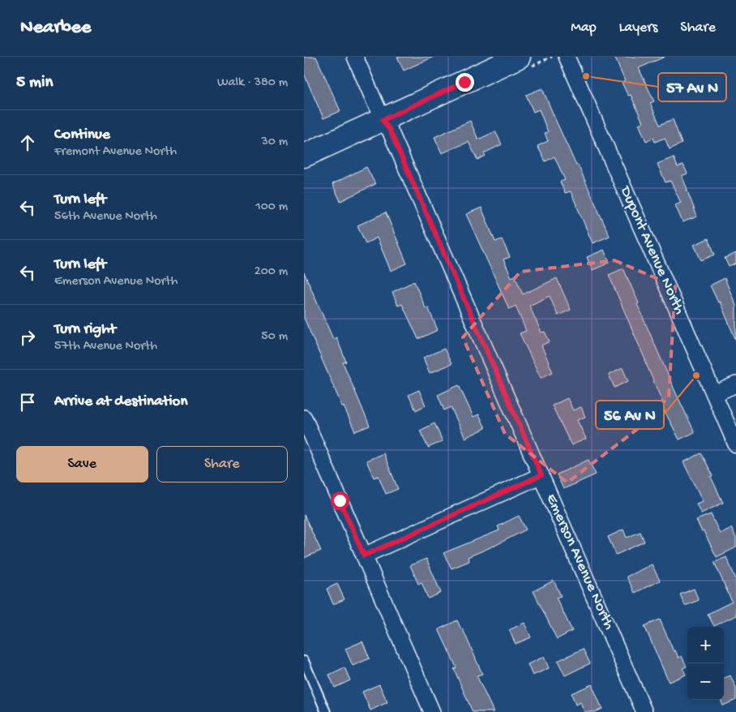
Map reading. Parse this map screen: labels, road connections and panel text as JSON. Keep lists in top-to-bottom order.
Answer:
{
  "streets": {
    "street": ["Dupont Avenue North", "Emerson Avenue North"]
  },
  "places": ["57 Av N", "56 Av N"],
  "page": {
    "header": "Nearbee",
    "nav": ["Map", "Layers", "Share"],
    "heading": ["5 min", "Walk · 380 m"],
    "list": [
      ["Continue", "Fremont Avenue North", "30 m"],
      ["Turn left", "56th Avenue North", "100 m"],
      ["Turn left", "Emerson Avenue North", "200 m"],
      ["Turn right", "57th Avenue North", "50 m"],
      "Arrive at destination"
    ],
    "buttons": ["Save", "Share"],
    "map_buttons": ["+", "−"]
  }
}
